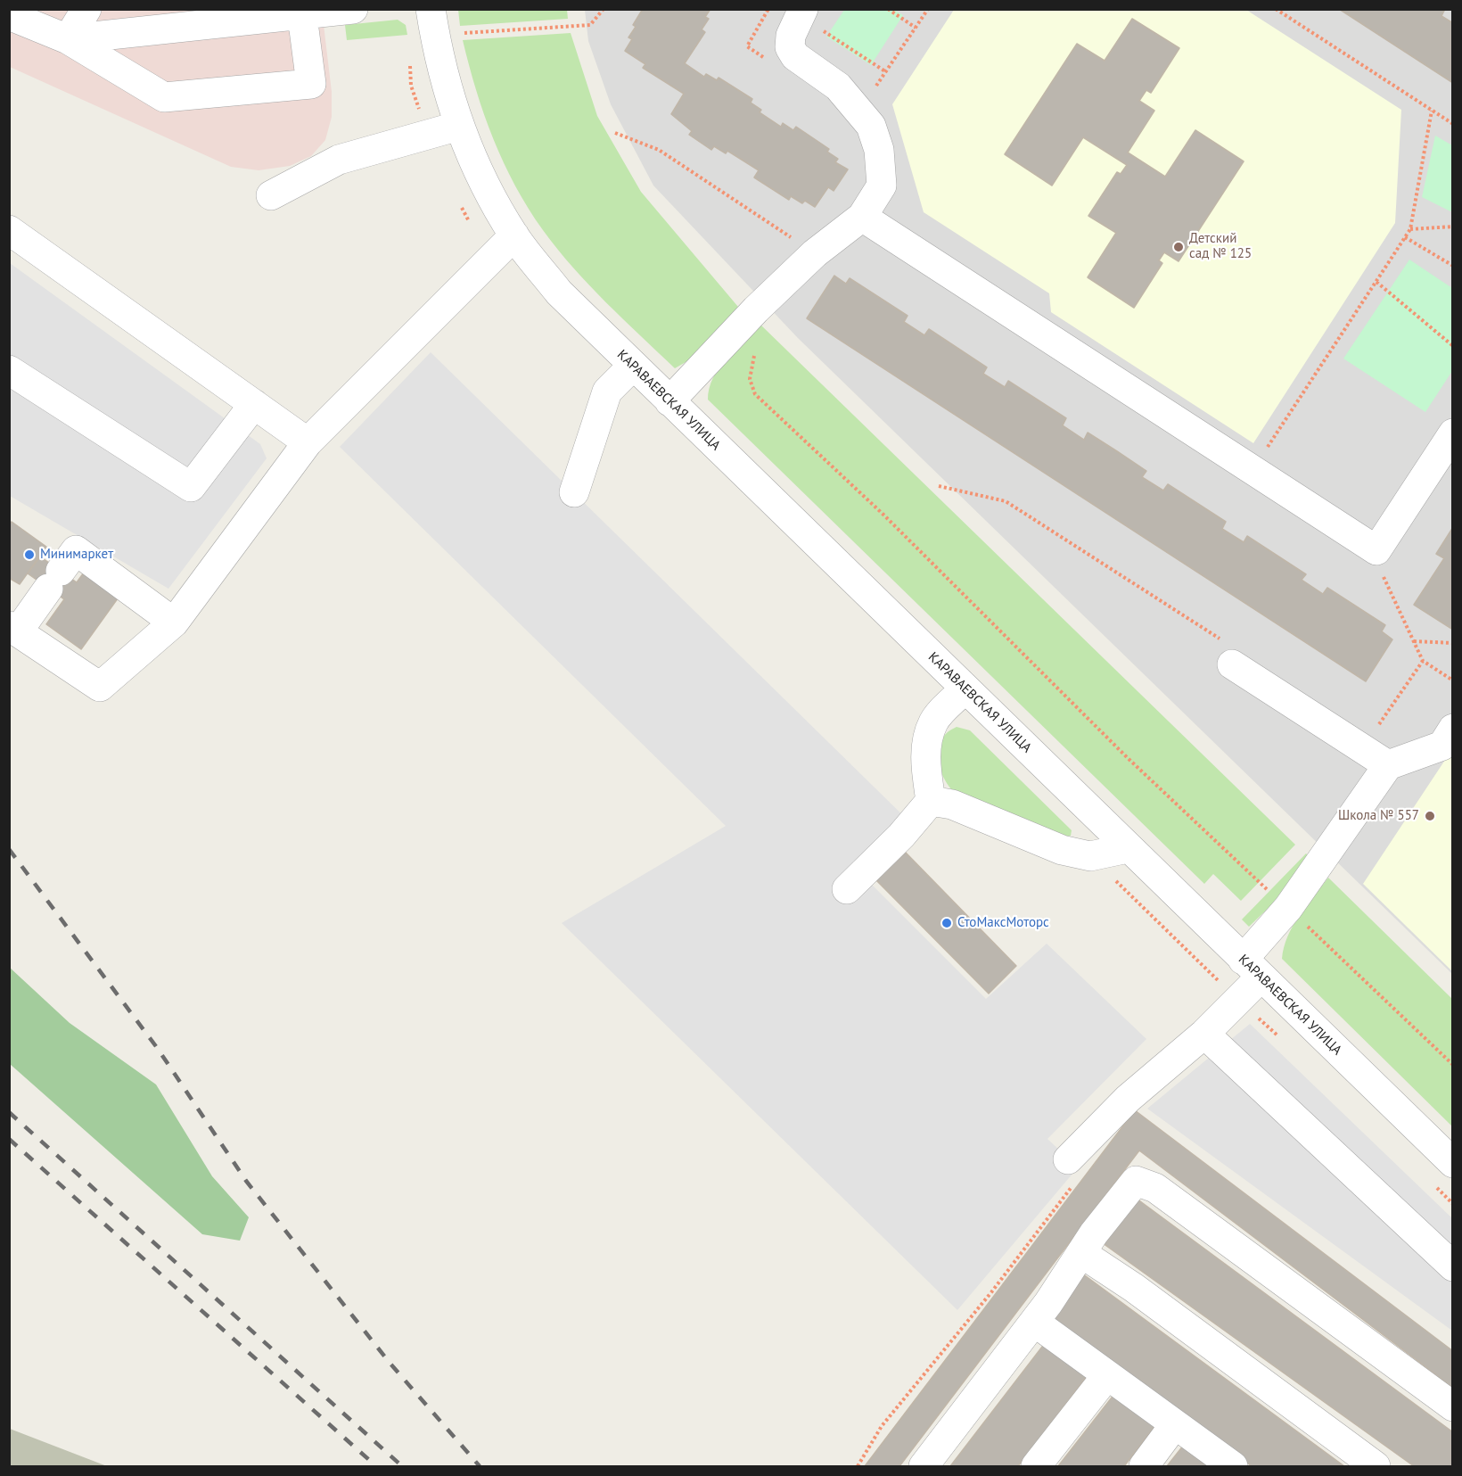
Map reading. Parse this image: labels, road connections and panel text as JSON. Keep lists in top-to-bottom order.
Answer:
{
  "streets": {
    "street": ["КАРАВАЕВСКАЯ УЛИЦА"]
  },
  "places": [
    "Детский сад № 125",
    "Минимаркет",
    "Школа № 557",
    "СтоМаксМоторс"
  ]
}
